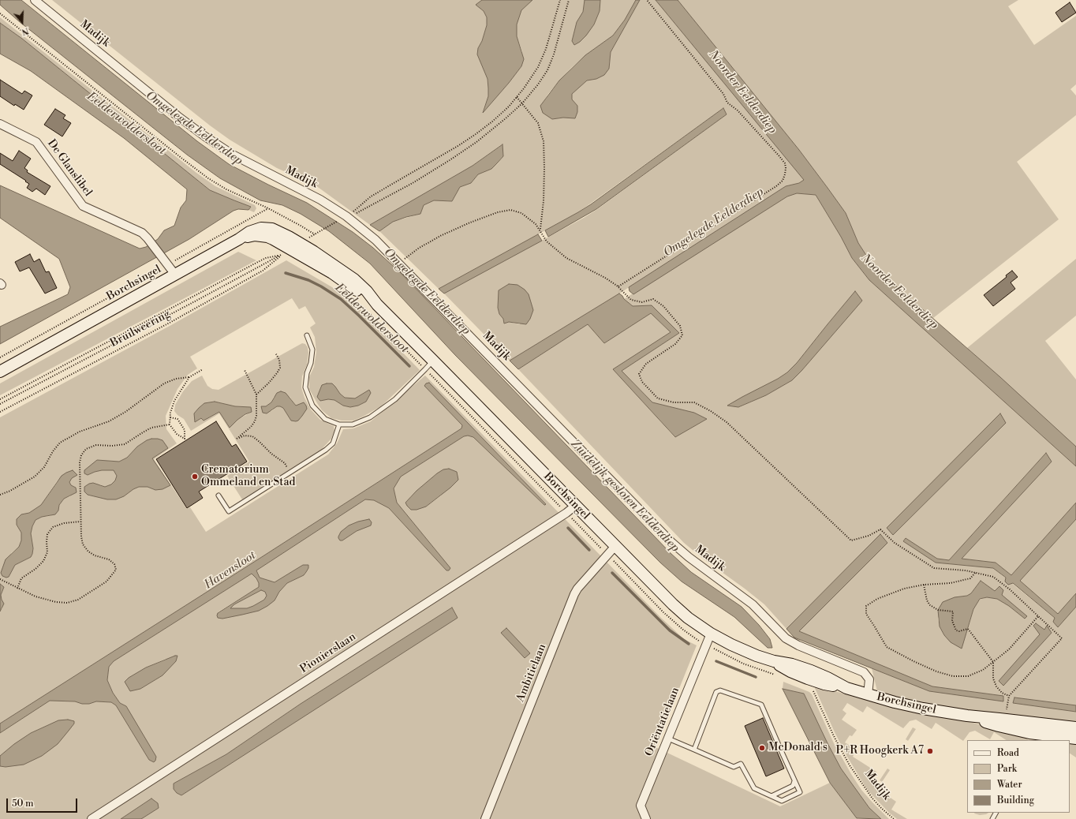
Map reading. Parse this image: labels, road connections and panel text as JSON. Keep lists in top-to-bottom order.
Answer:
{
  "streets": {
    "main road": ["Borchsingel"],
    "street": [
      "Madijk",
      "De Glanslibel",
      "Pionierslaan",
      "Ambitielaan",
      "Oriëntatielaan"
    ],
    "path": ["Bruilweering"]
  },
  "crossings": [
    ["Madijk", "Borchsingel"],
    ["De Glanslibel", "Borchsingel"],
    ["Borchsingel", "Pionierslaan"],
    ["Borchsingel", "Ambitielaan"],
    ["Borchsingel", "Oriëntatielaan"]
  ],
  "water": [
    "Noorder Eelderdiep",
    "Eelderwoldersloot",
    "Omgelegde Eelderdiep",
    "Zuidelijk gesloten Eelderdiep",
    "Havensloot"
  ],
  "places": ["Crematorium Ommeland en Stad", "McDonald's", "P+R Hoogkerk A7"],
  "legend": [
    "Road",
    "Park",
    "Water",
    "Building"
  ],
  "scale_bar": "50 m",
  "north": "bottom"
}
